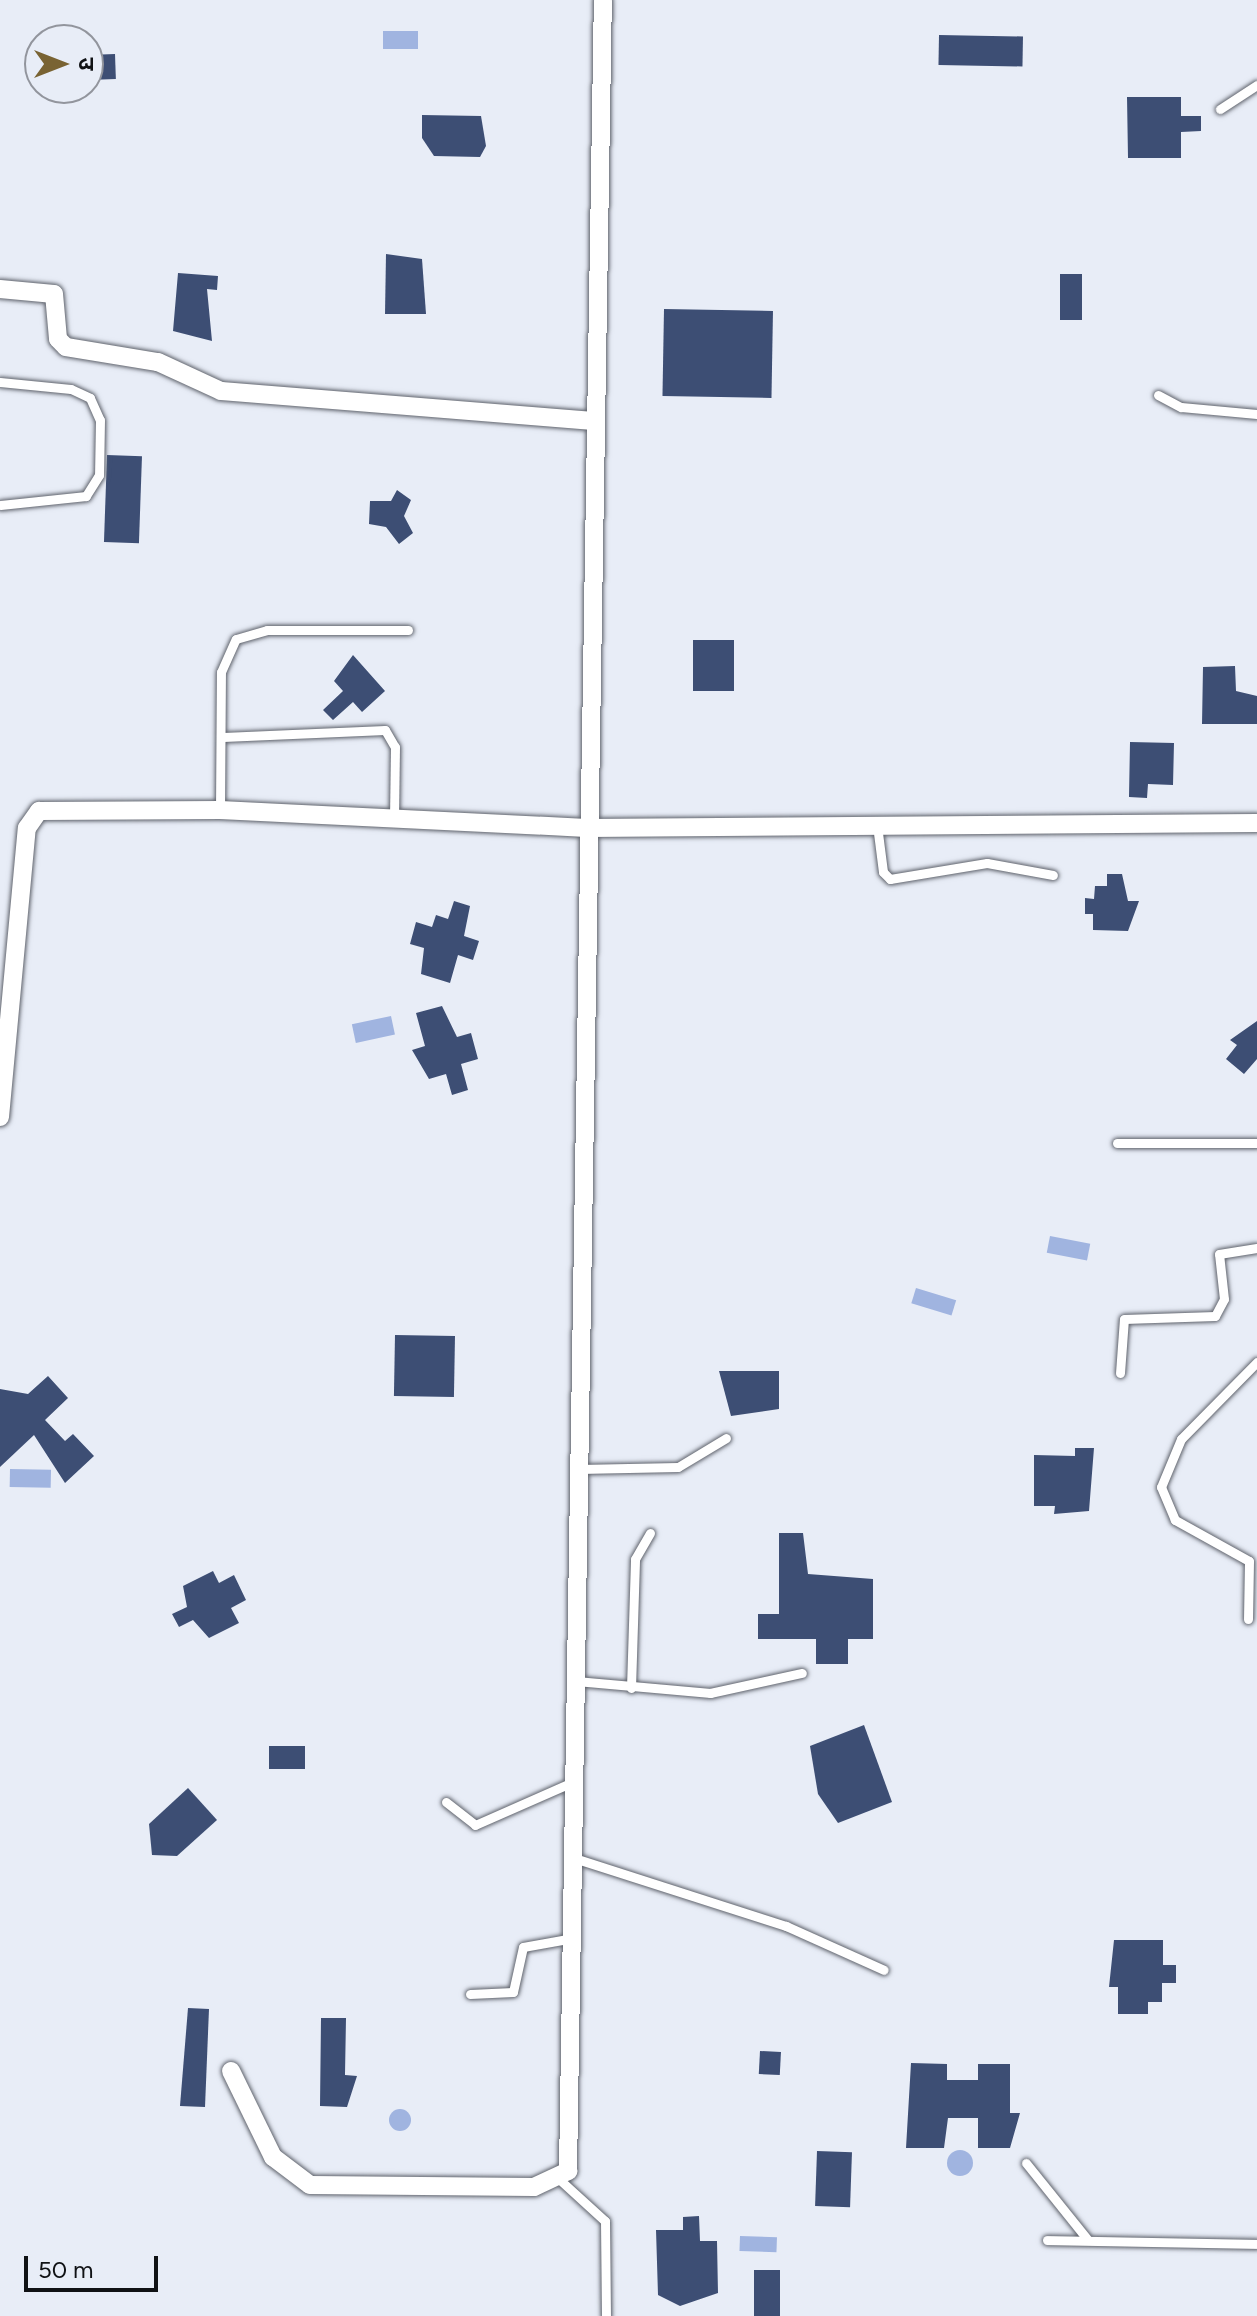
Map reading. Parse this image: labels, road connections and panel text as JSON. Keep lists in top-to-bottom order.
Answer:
{
  "scale_bar": "50 m",
  "north": "right"
}
